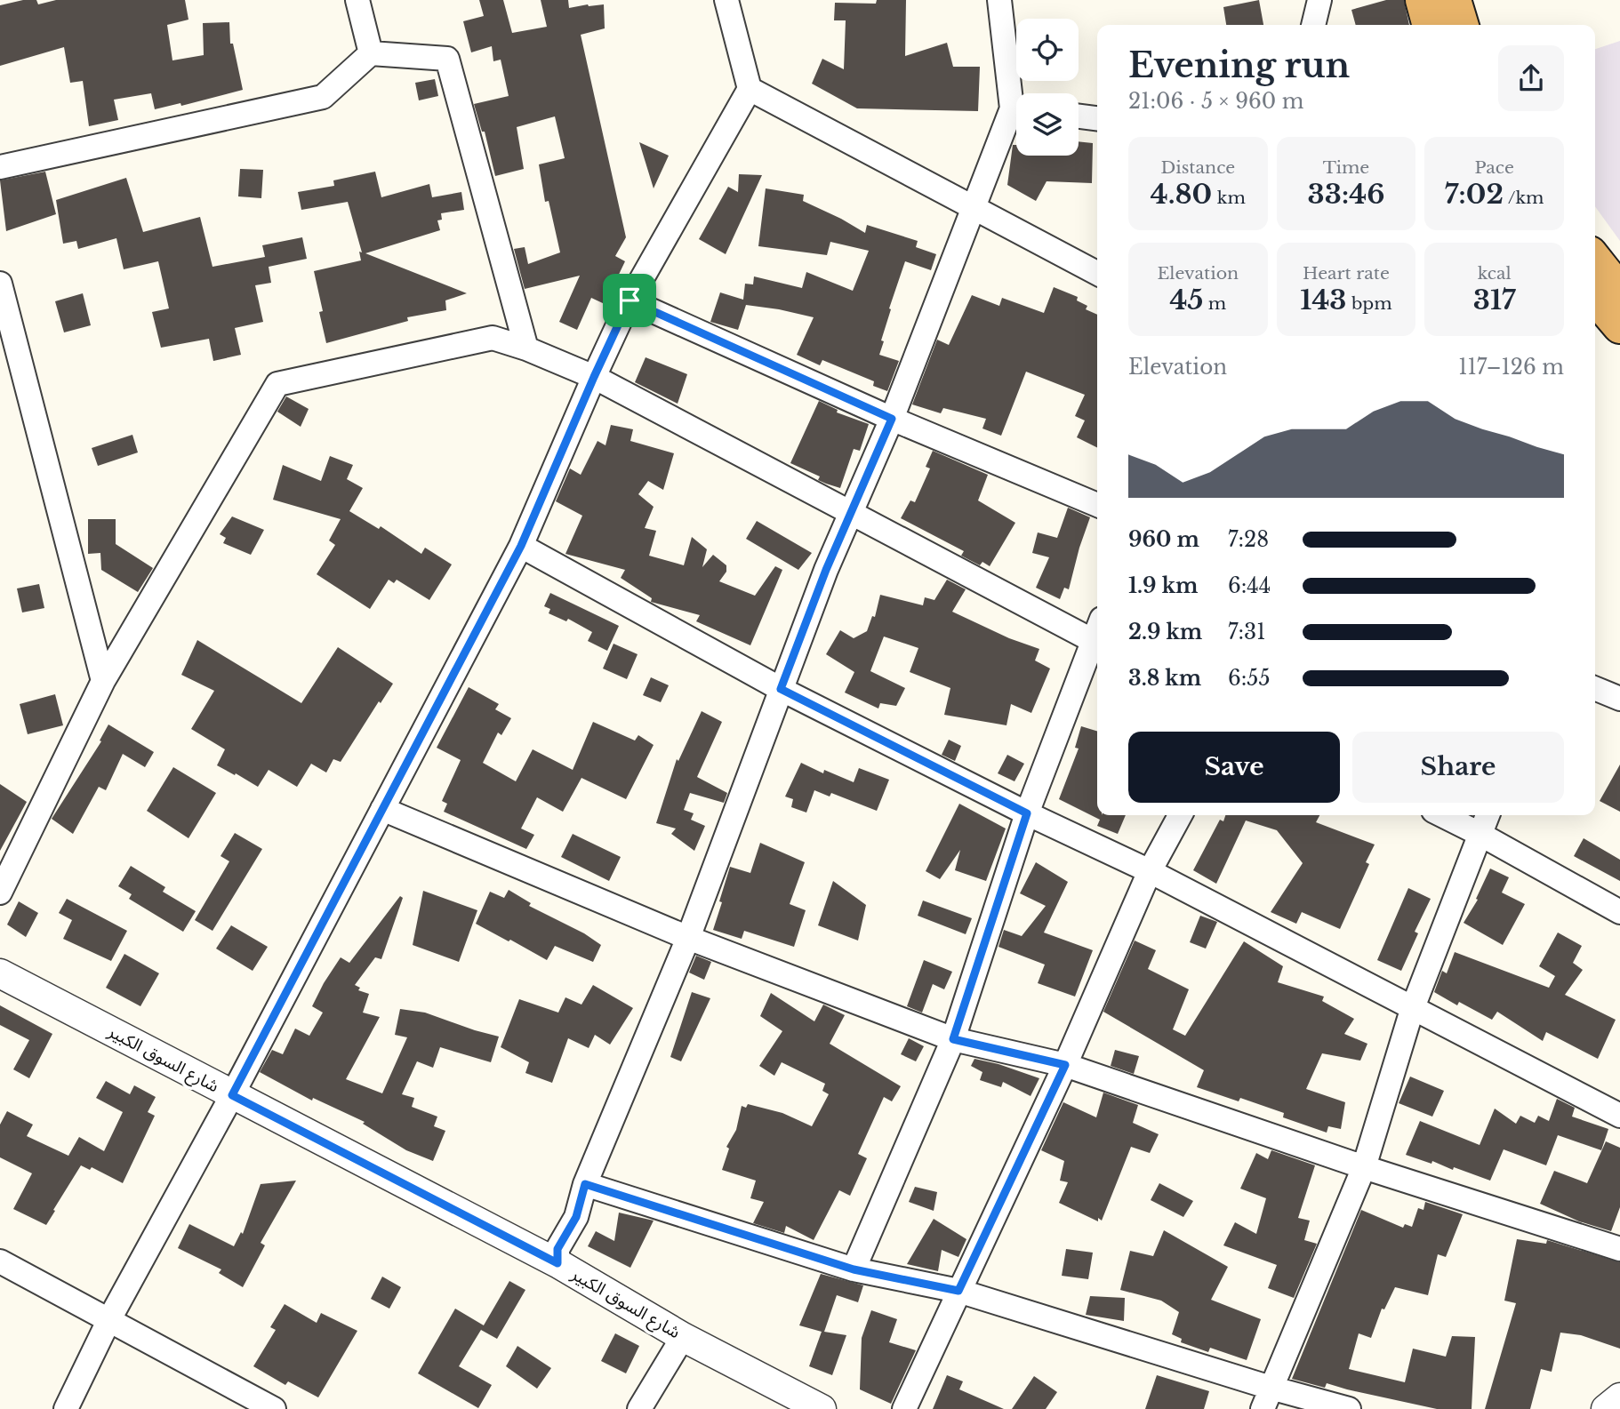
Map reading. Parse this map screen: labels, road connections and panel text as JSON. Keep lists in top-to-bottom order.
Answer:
{
  "streets": {
    "street": ["شارع السوق الكبير"]
  },
  "page": {
    "heading": ["Evening run", "21:06 · 5 × 960 m"],
    "stats": [
      ["Distance", "4.80 km"],
      ["Time", "33:46"],
      ["Pace", "7:02 /km"],
      ["Elevation", "45 m"],
      ["Heart rate", "143 bpm"],
      ["kcal", "317"]
    ],
    "chart": ["Elevation", "117–126 m"],
    "list": [
      {
        "name": "960 m",
        "note": "7:28"
      },
      {
        "name": "1.9 km",
        "note": "6:44"
      },
      {
        "name": "2.9 km",
        "note": "7:31"
      },
      {
        "name": "3.8 km",
        "note": "6:55"
      }
    ],
    "buttons": ["Save", "Share"]
  }
}
